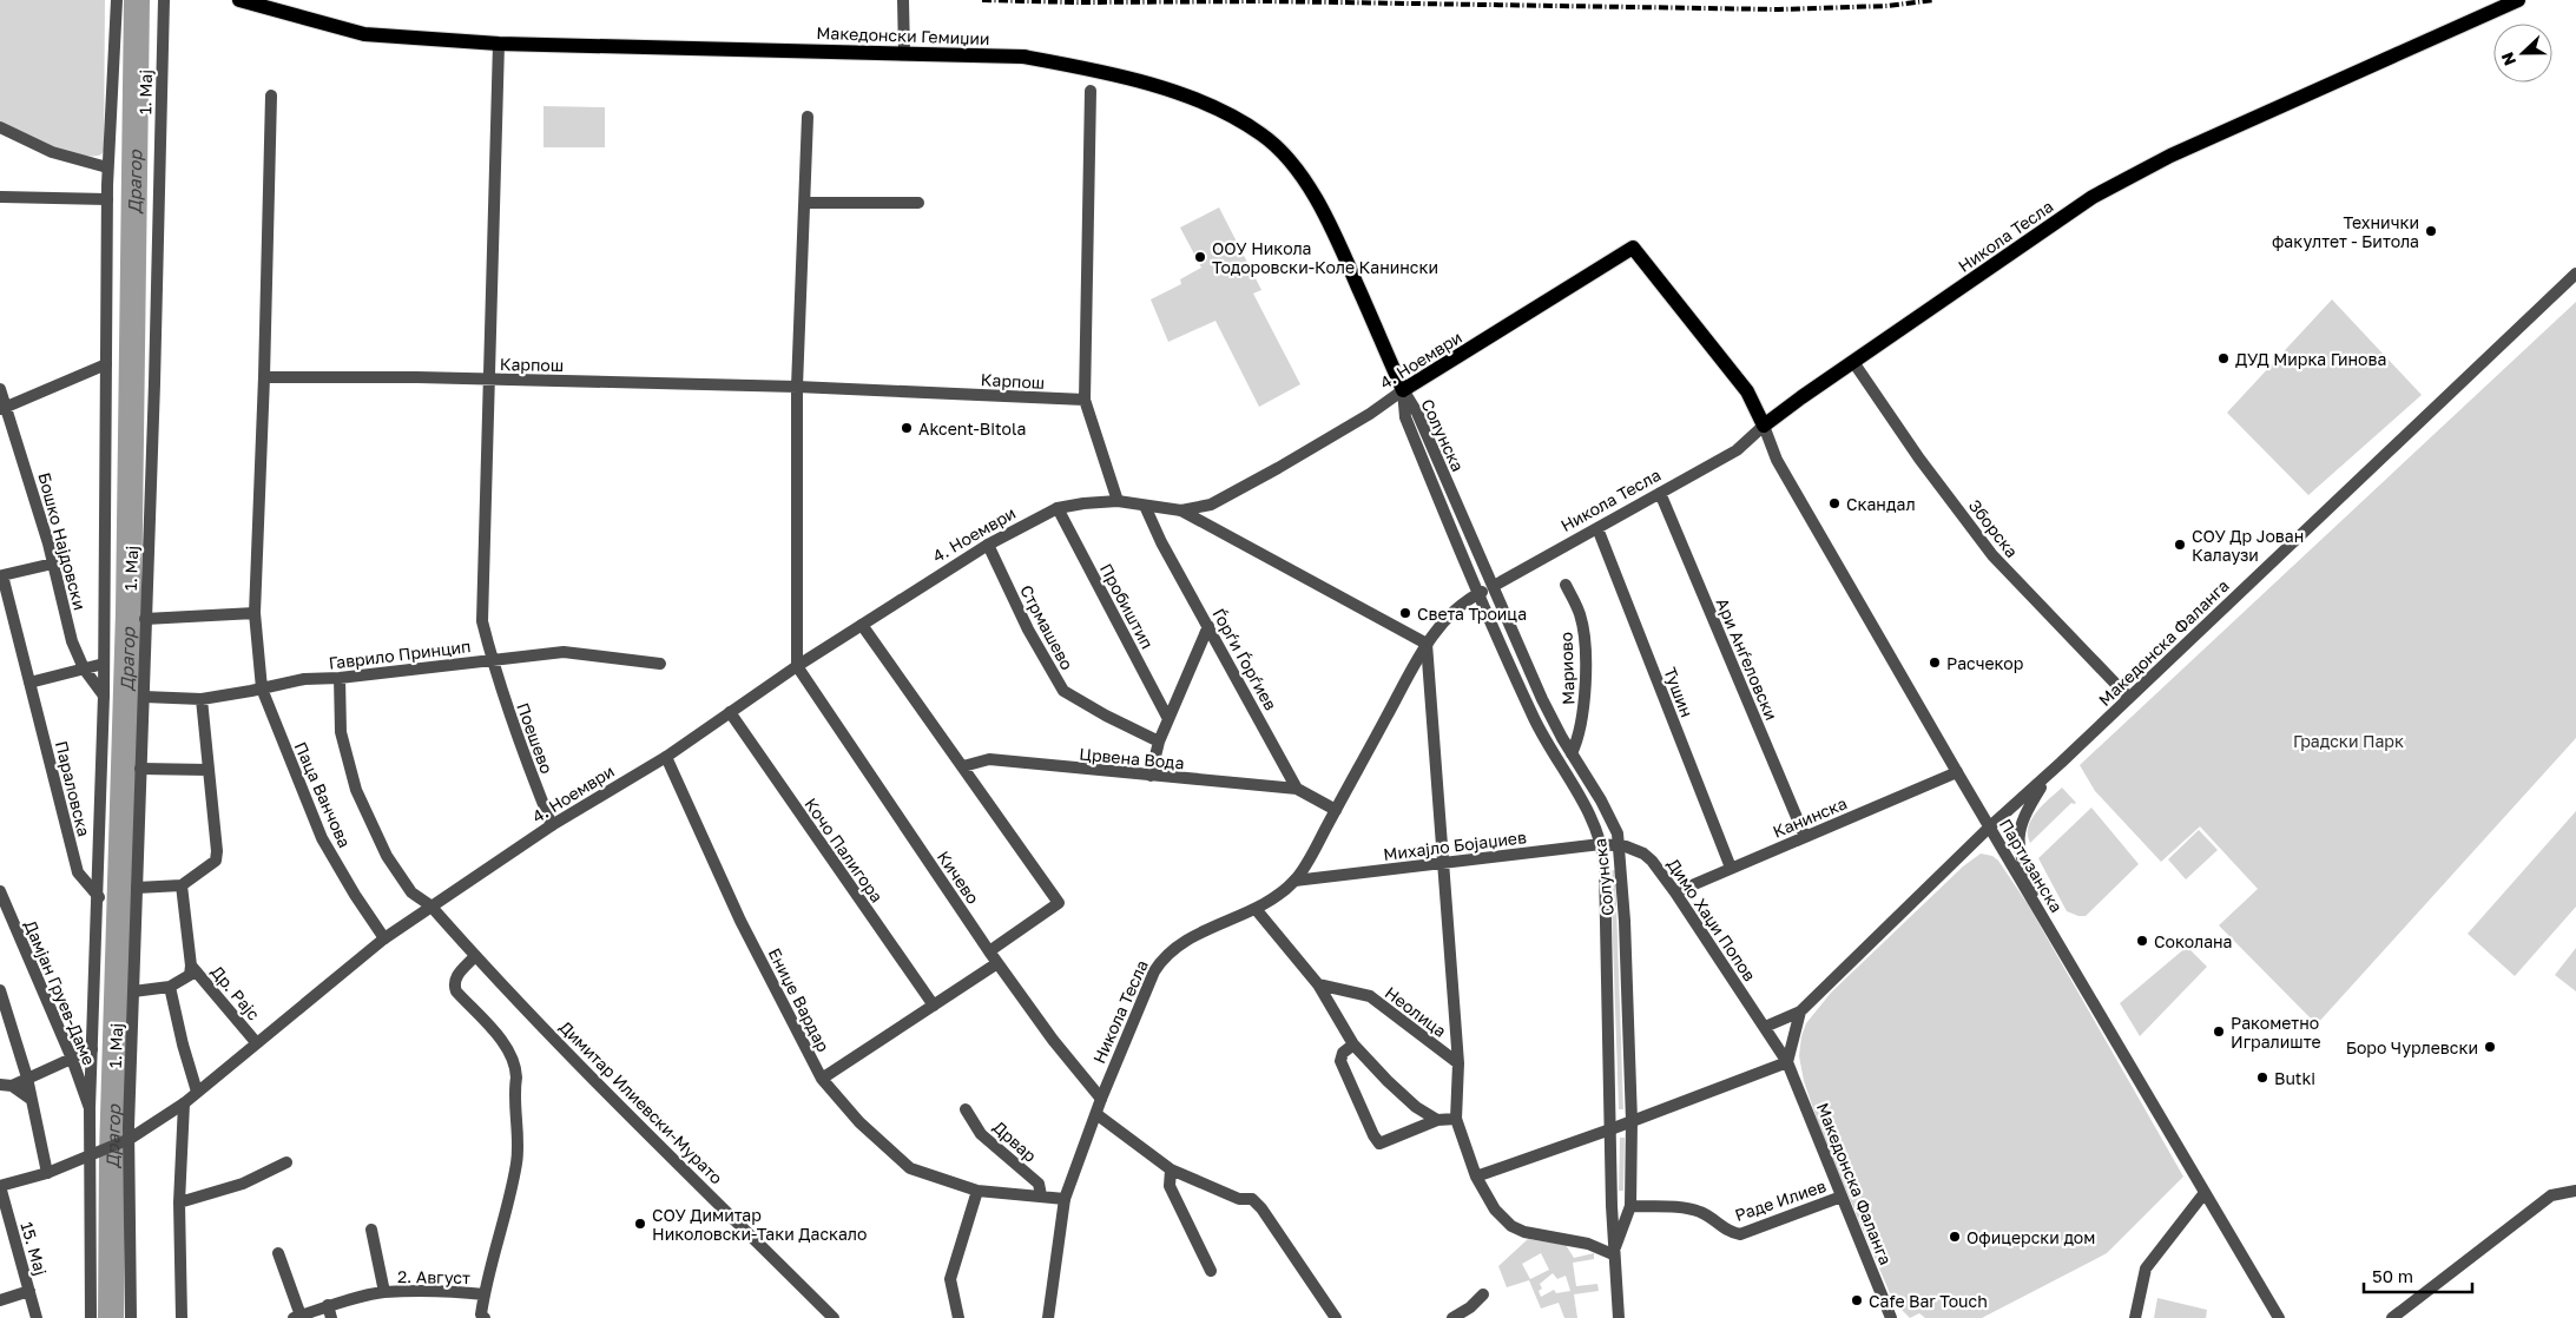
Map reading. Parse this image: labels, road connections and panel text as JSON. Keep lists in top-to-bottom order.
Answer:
{
  "streets": {
    "main road": ["Македонски Гемиџии", "Никола Тесла", "4. Ноември"],
    "street": [
      "1. Мај",
      "Карпош",
      "Солунска",
      "Зборска",
      "Бошко Најдовски",
      "Пробиштип",
      "Стрмашево",
      "Македонска Фаланга",
      "Гаврило Принцип",
      "Ѓорѓи Ѓорѓиев",
      "Ари Анѓеловски",
      "Мариово",
      "Тушин",
      "Поешево",
      "Црвена Вода",
      "Параловска",
      "Паца Ванчова",
      "Канинска",
      "Михајло Бојаџиев",
      "Кочо Палигора",
      "Партизанска",
      "Кичево",
      "Димо Хаџи Попов",
      "Дамјан Груев-Даме",
      "Др. Рајс",
      "Ениџе Вардар",
      "Неолица",
      "Димитар Илиевски-Мурато",
      "Дрвар",
      "Раде Илиев",
      "15. Maj",
      "2. Август"
    ]
  },
  "crossings": [
    ["Македонски Гемиџии", "4. Ноември"],
    ["Македонски Гемиџии", "Солунска"],
    ["Македонски Гемиџии", "Поешево"],
    ["1. Мај", "4. Ноември"],
    ["1. Мај", "Бошко Најдовски"],
    ["1. Мај", "Гаврило Принцип"],
    ["1. Мај", "Параловска"],
    ["1. Мај", "Дамјан Груев-Даме"],
    ["Никола Тесла", "4. Ноември"],
    ["Никола Тесла", "Солунска"],
    ["Никола Тесла", "Зборска"],
    ["Никола Тесла", "Ари Анѓеловски"],
    ["Никола Тесла", "Тушин"],
    ["Никола Тесла", "Михајло Бојаџиев"],
    ["Никола Тесла", "Партизанска"],
    ["Никола Тесла", "Кичево"],
    ["Никола Тесла", "Ениџе Вардар"],
    ["4. Ноември", "Солунска"],
    ["4. Ноември", "Пробиштип"],
    ["4. Ноември", "Стрмашево"],
    ["4. Ноември", "Ѓорѓи Ѓорѓиев"],
    ["4. Ноември", "Поешево"],
    ["4. Ноември", "Паца Ванчова"],
    ["4. Ноември", "Кочо Палигора"],
    ["4. Ноември", "Партизанска"],
    ["4. Ноември", "Кичево"],
    ["4. Ноември", "Др. Рајс"],
    ["4. Ноември", "Ениџе Вардар"],
    ["4. Ноември", "Димитар Илиевски-Мурато"],
    ["4. Ноември", "15. Maj"],
    ["Карпош", "Поешево"],
    ["Карпош", "Паца Ванчова"],
    ["Солунска", "Мариово"],
    ["Солунска", "Михајло Бојаџиев"],
    ["Солунска", "Димо Хаџи Попов"],
    ["Солунска", "Раде Илиев"],
    ["Зборска", "Македонска Фаланга"],
    ["Бошко Најдовски", "Параловска"],
    ["Македонска Фаланга", "Партизанска"],
    ["Македонска Фаланга", "Димо Хаџи Попов"],
    ["Македонска Фаланга", "Раде Илиев"],
    ["Гаврило Принцип", "Поешево"],
    ["Гаврило Принцип", "Паца Ванчова"],
    ["Гаврило Принцип", "Димитар Илиевски-Мурато"],
    ["Ѓорѓи Ѓорѓиев", "Црвена Вода"],
    ["Ари Анѓеловски", "Канинска"],
    ["Тушин", "Канинска"],
    ["Канинска", "Партизанска"],
    ["Канинска", "Димо Хаџи Попов"],
    ["Михајло Бојаџиев", "Димо Хаџи Попов"],
    ["Ениџе Вардар", "Дрвар"]
  ],
  "water": ["Драгор"],
  "parks": ["Градски Парк"],
  "places": [
    "Технички факултет - Битола",
    "ООУ Никола Тодоровски-Коле Канински",
    "ДУД Мирка Гинова",
    "Akcent-Bitola",
    "Скандал",
    "СОУ Др Јован Калаузи",
    "Света Троица",
    "Расчекор",
    "Соколана",
    "Ракометно Игралиште",
    "Боро Чурлевски",
    "Butki",
    "СОУ Димитар Николовски-Таки Даскало",
    "Офицерски дом",
    "Cafe Bar Touch"
  ],
  "scale_bar": "50 m",
  "north": "left"
}
